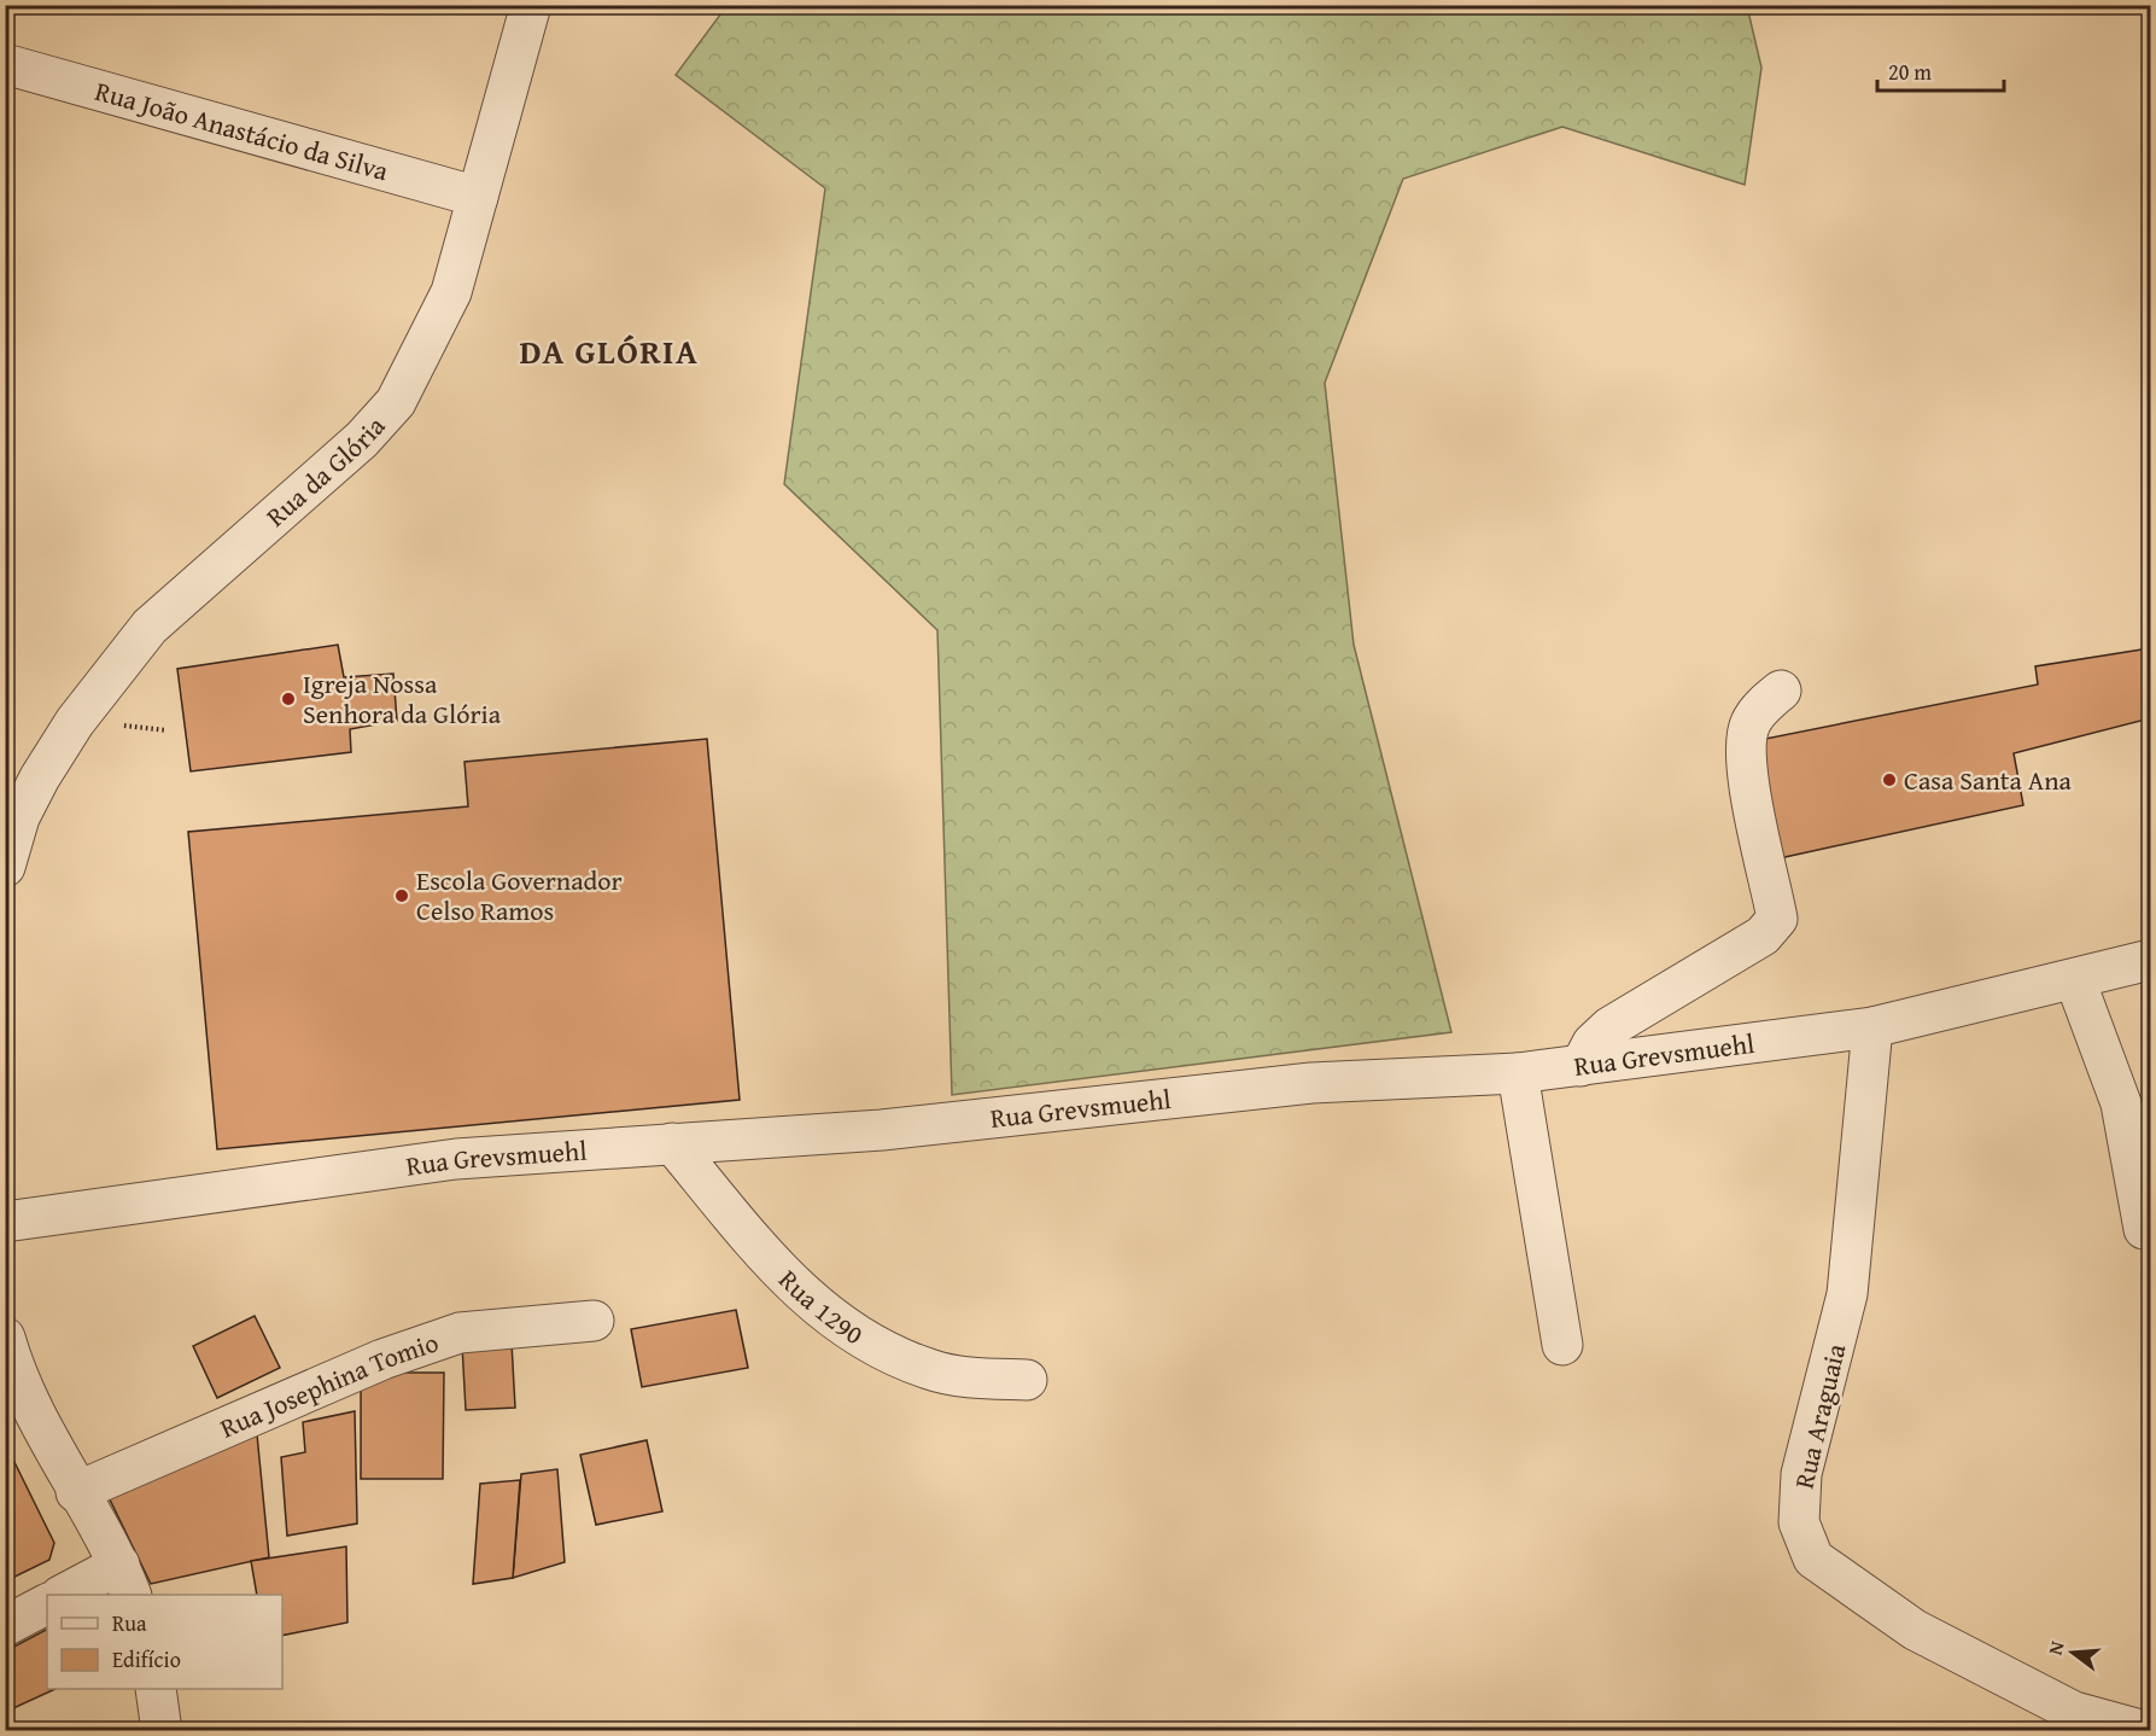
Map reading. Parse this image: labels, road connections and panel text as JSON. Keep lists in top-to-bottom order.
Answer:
{
  "streets": {
    "street": [
      "Rua João Anastácio da Silva",
      "Rua da Glória",
      "Rua Grevsmuehl",
      "Rua 1290",
      "Rua Josephina Tomio",
      "Rua Araguaia"
    ]
  },
  "crossings": [
    ["Rua João Anastácio da Silva", "Rua da Glória"],
    ["Rua Grevsmuehl", "Rua 1290"],
    ["Rua Grevsmuehl", "Rua Araguaia"]
  ],
  "districts": ["DA GLÓRIA"],
  "places": ["Igreja Nossa Senhora da Glória", "Casa Santa Ana", "Escola Governador Celso Ramos"],
  "legend": ["Rua", "Edifício"],
  "scale_bar": "20 m",
  "north": "left"
}
